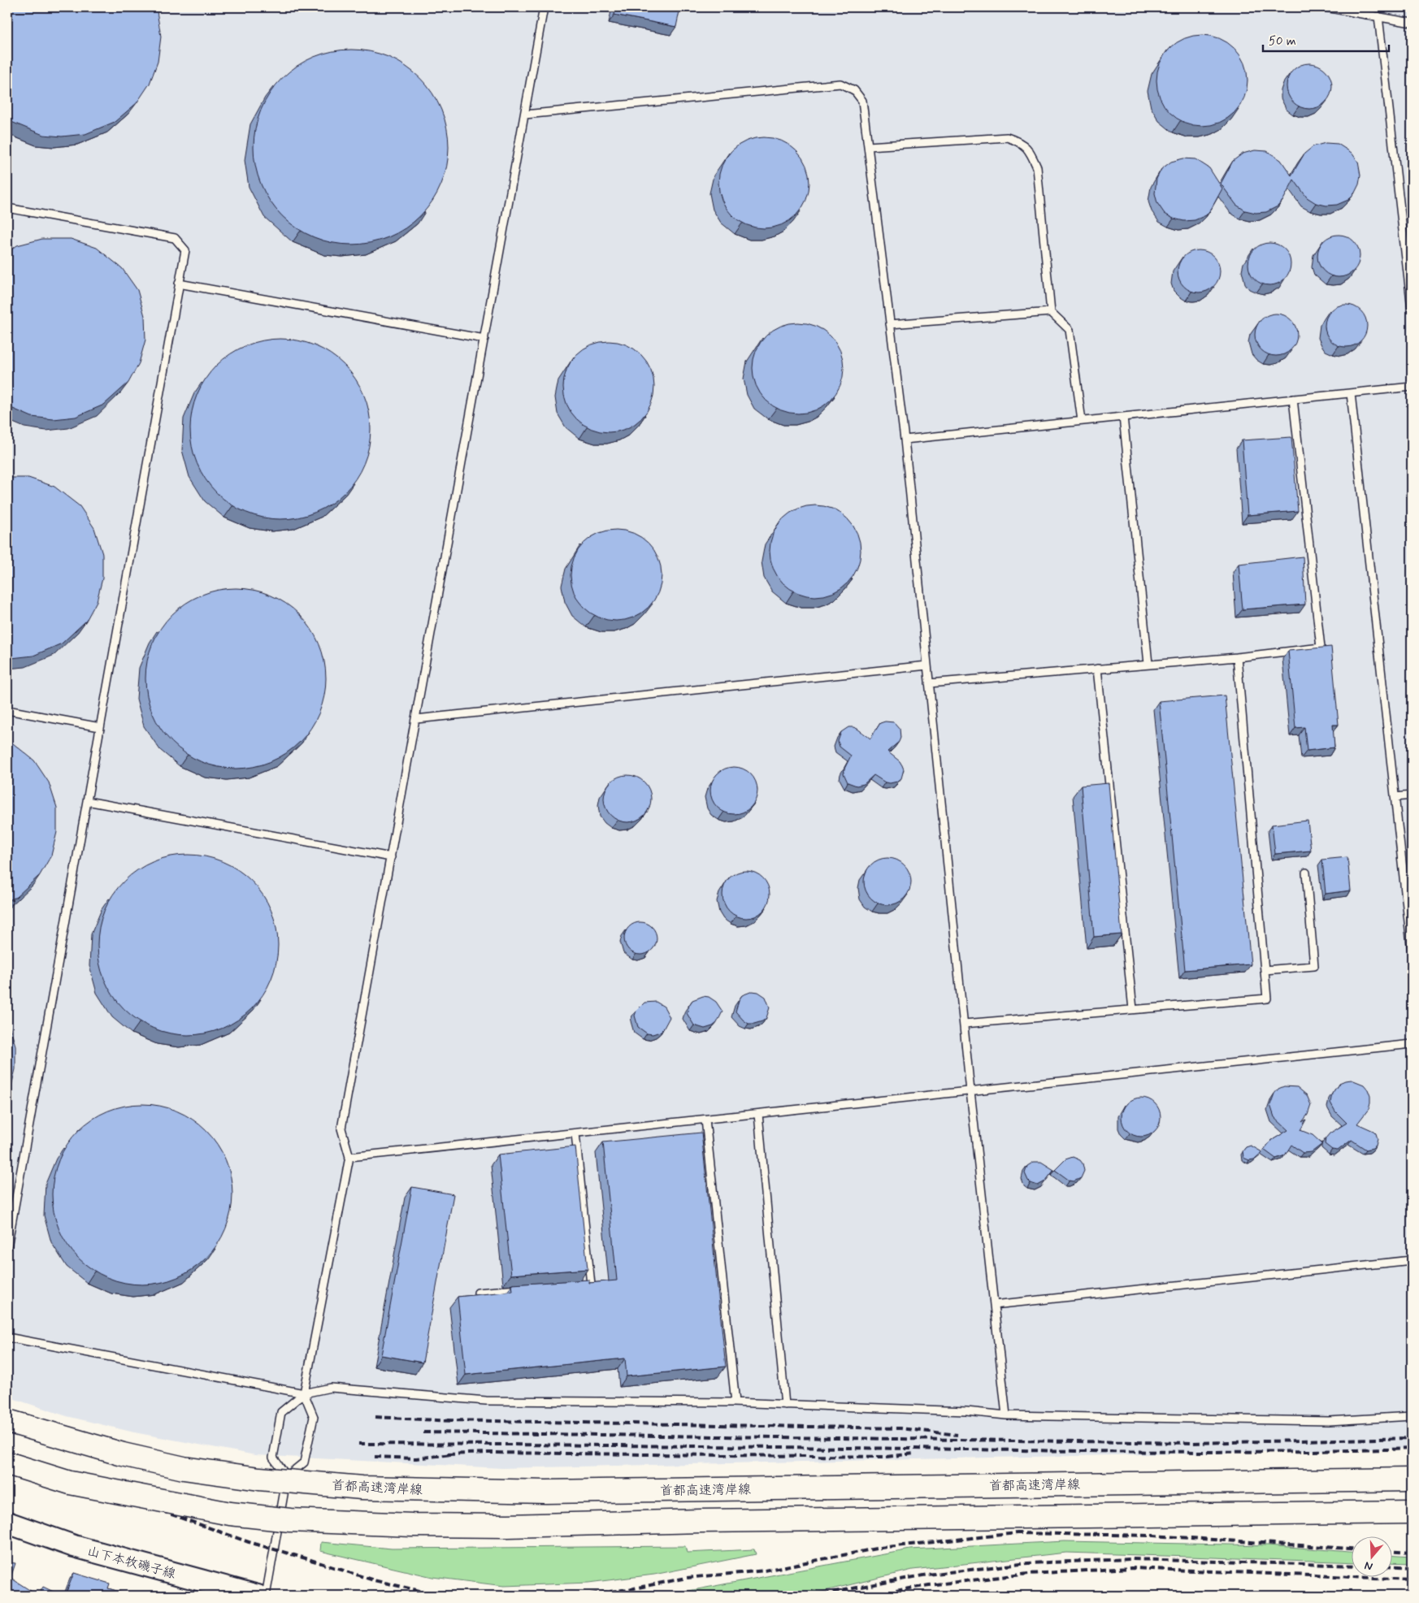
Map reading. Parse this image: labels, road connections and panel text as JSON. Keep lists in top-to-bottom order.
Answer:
{
  "streets": {
    "highway": ["首都高速湾岸線"],
    "main road": ["山下本牧磯子線"]
  },
  "scale_bar": "50 m",
  "north": "bottom"
}
